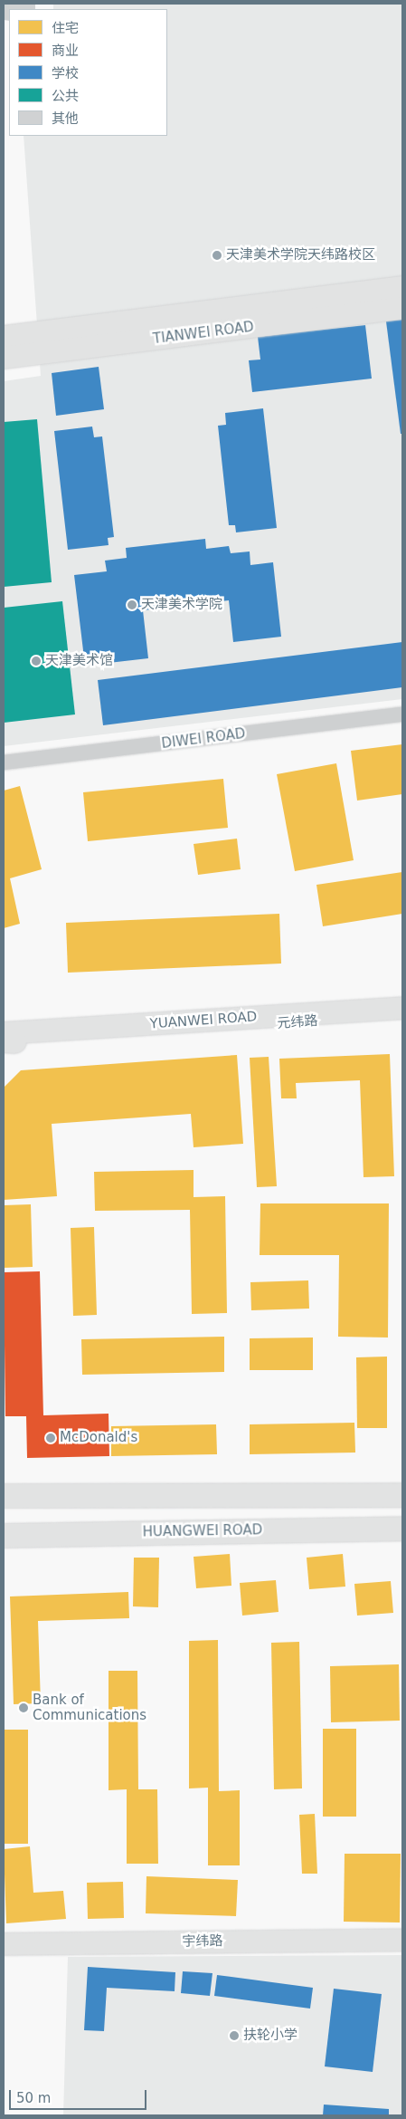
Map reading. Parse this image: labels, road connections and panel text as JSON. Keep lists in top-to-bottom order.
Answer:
{
  "streets": {
    "main road": ["HUANGWEI ROAD"],
    "street": [
      "TIANWEI ROAD",
      "DIWEI ROAD",
      "YUANWEI ROAD",
      "元纬路",
      "宇纬路"
    ]
  },
  "crossings": [
    ["YUANWEI ROAD", "元纬路"]
  ],
  "places": [
    "天津美术学院天纬路校区",
    "天津美术学院",
    "天津美术馆",
    "McDonald's",
    "Bank of Communications",
    "扶轮小学"
  ],
  "legend": [
    "住宅",
    "商业",
    "学校",
    "公共",
    "其他"
  ],
  "scale_bar": "50 m"
}
